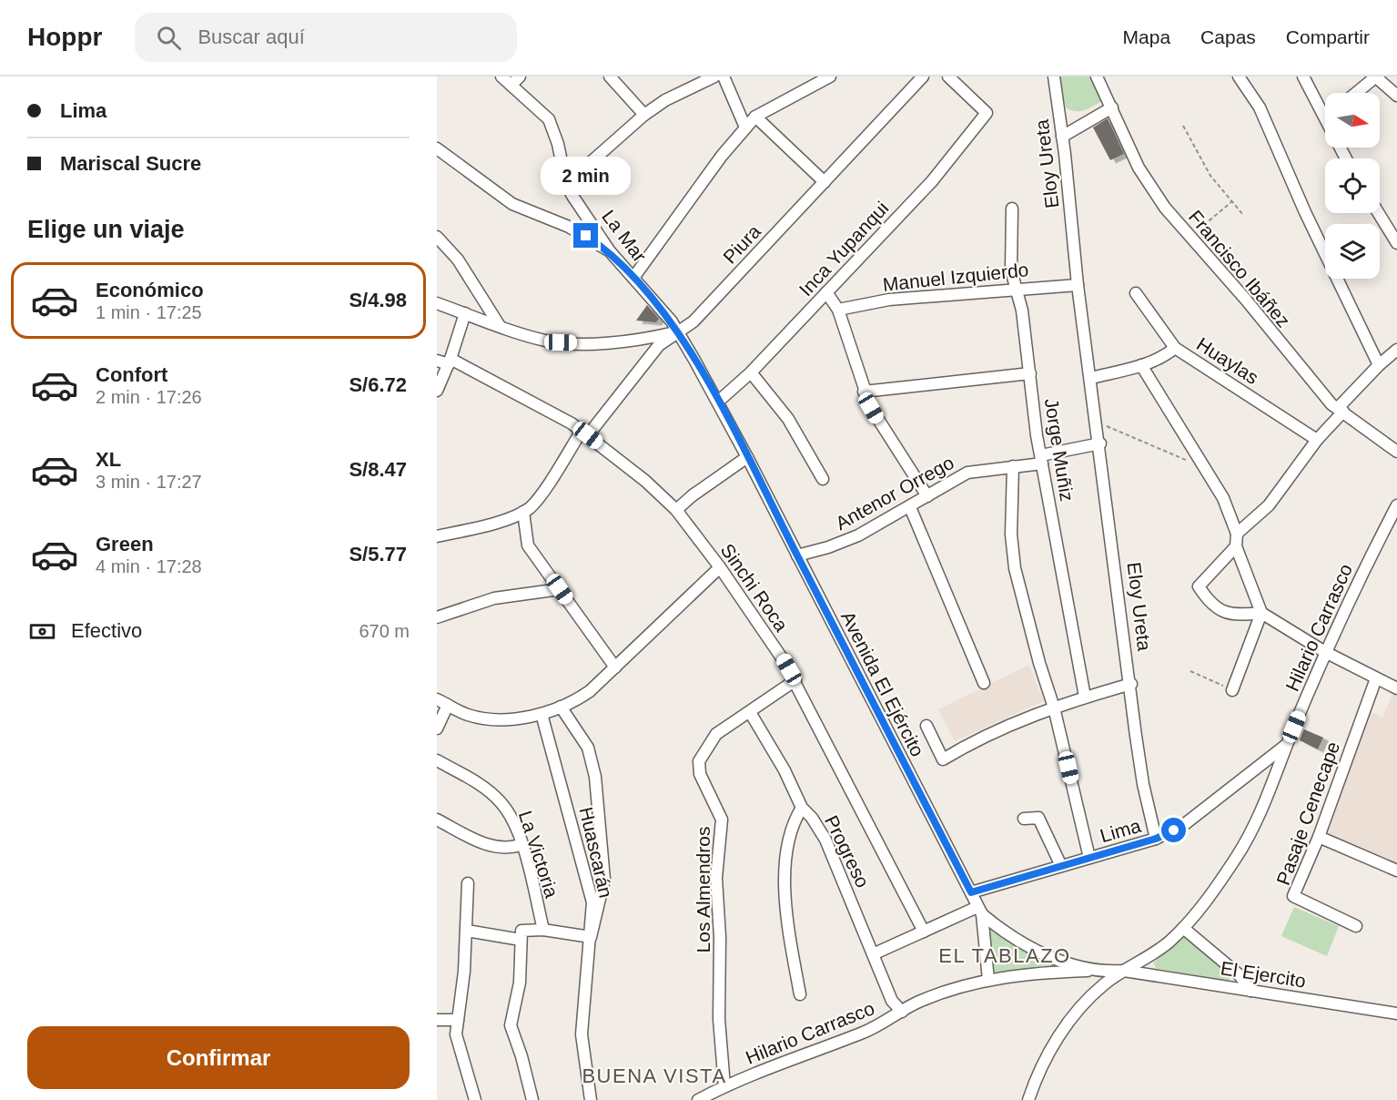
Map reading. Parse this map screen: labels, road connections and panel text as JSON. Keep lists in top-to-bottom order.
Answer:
{
  "streets": {
    "street": [
      "Eloy Ureta",
      "La Mar",
      "Piura",
      "Inca Yupanqui",
      "Francisco Ibáñez",
      "Manuel Izquierdo",
      "Huaylas",
      "Jorge Muñiz",
      "Antenor Orrego",
      "Sinchi Roca",
      "Hilario Carrasco",
      "Avenida El Ejército",
      "Pasaje Cenecape",
      "Lima",
      "Progreso",
      "Huascarán",
      "La Victoria",
      "Los Almendros",
      "El Ejercito"
    ]
  },
  "crossings": [
    ["Eloy Ureta", "Manuel Izquierdo"],
    ["Eloy Ureta", "Antenor Orrego"],
    ["Eloy Ureta", "Lima"],
    ["La Mar", "Piura"],
    ["La Mar", "Avenida El Ejército"],
    ["Piura", "Sinchi Roca"],
    ["Piura", "Avenida El Ejército"],
    ["Inca Yupanqui", "Avenida El Ejército"],
    ["Manuel Izquierdo", "Jorge Muñiz"],
    ["Jorge Muñiz", "Antenor Orrego"],
    ["Antenor Orrego", "Avenida El Ejército"],
    ["Sinchi Roca", "Los Almendros"],
    ["Hilario Carrasco", "Avenida El Ejército"],
    ["Hilario Carrasco", "Lima"],
    ["Hilario Carrasco", "Progreso"],
    ["Hilario Carrasco", "Los Almendros"],
    ["Hilario Carrasco", "El Ejercito"],
    ["Avenida El Ejército", "Lima"],
    ["Avenida El Ejército", "El Ejercito"],
    ["Progreso", "Los Almendros"]
  ],
  "districts": ["EL TABLAZO", "BUENA VISTA"],
  "north": "right",
  "page": {
    "header": "Hoppr",
    "search": "Buscar aquí",
    "nav": ["Mapa", "Capas", "Compartir"],
    "banner": ["Lima", "Mariscal Sucre"],
    "bubble": "2 min",
    "heading": "Elige un viaje",
    "list": [
      {
        "name": "Económico",
        "note": "1 min · 17:25",
        "value": "S/4.98"
      },
      {
        "name": "Confort",
        "note": "2 min · 17:26",
        "value": "S/6.72"
      },
      {
        "name": "XL",
        "note": "3 min · 17:27",
        "value": "S/8.47"
      },
      {
        "name": "Green",
        "note": "4 min · 17:28",
        "value": "S/5.77"
      }
    ],
    "pay": ["Efectivo", "670 m"],
    "buttons": "Confirmar"
  }
}
